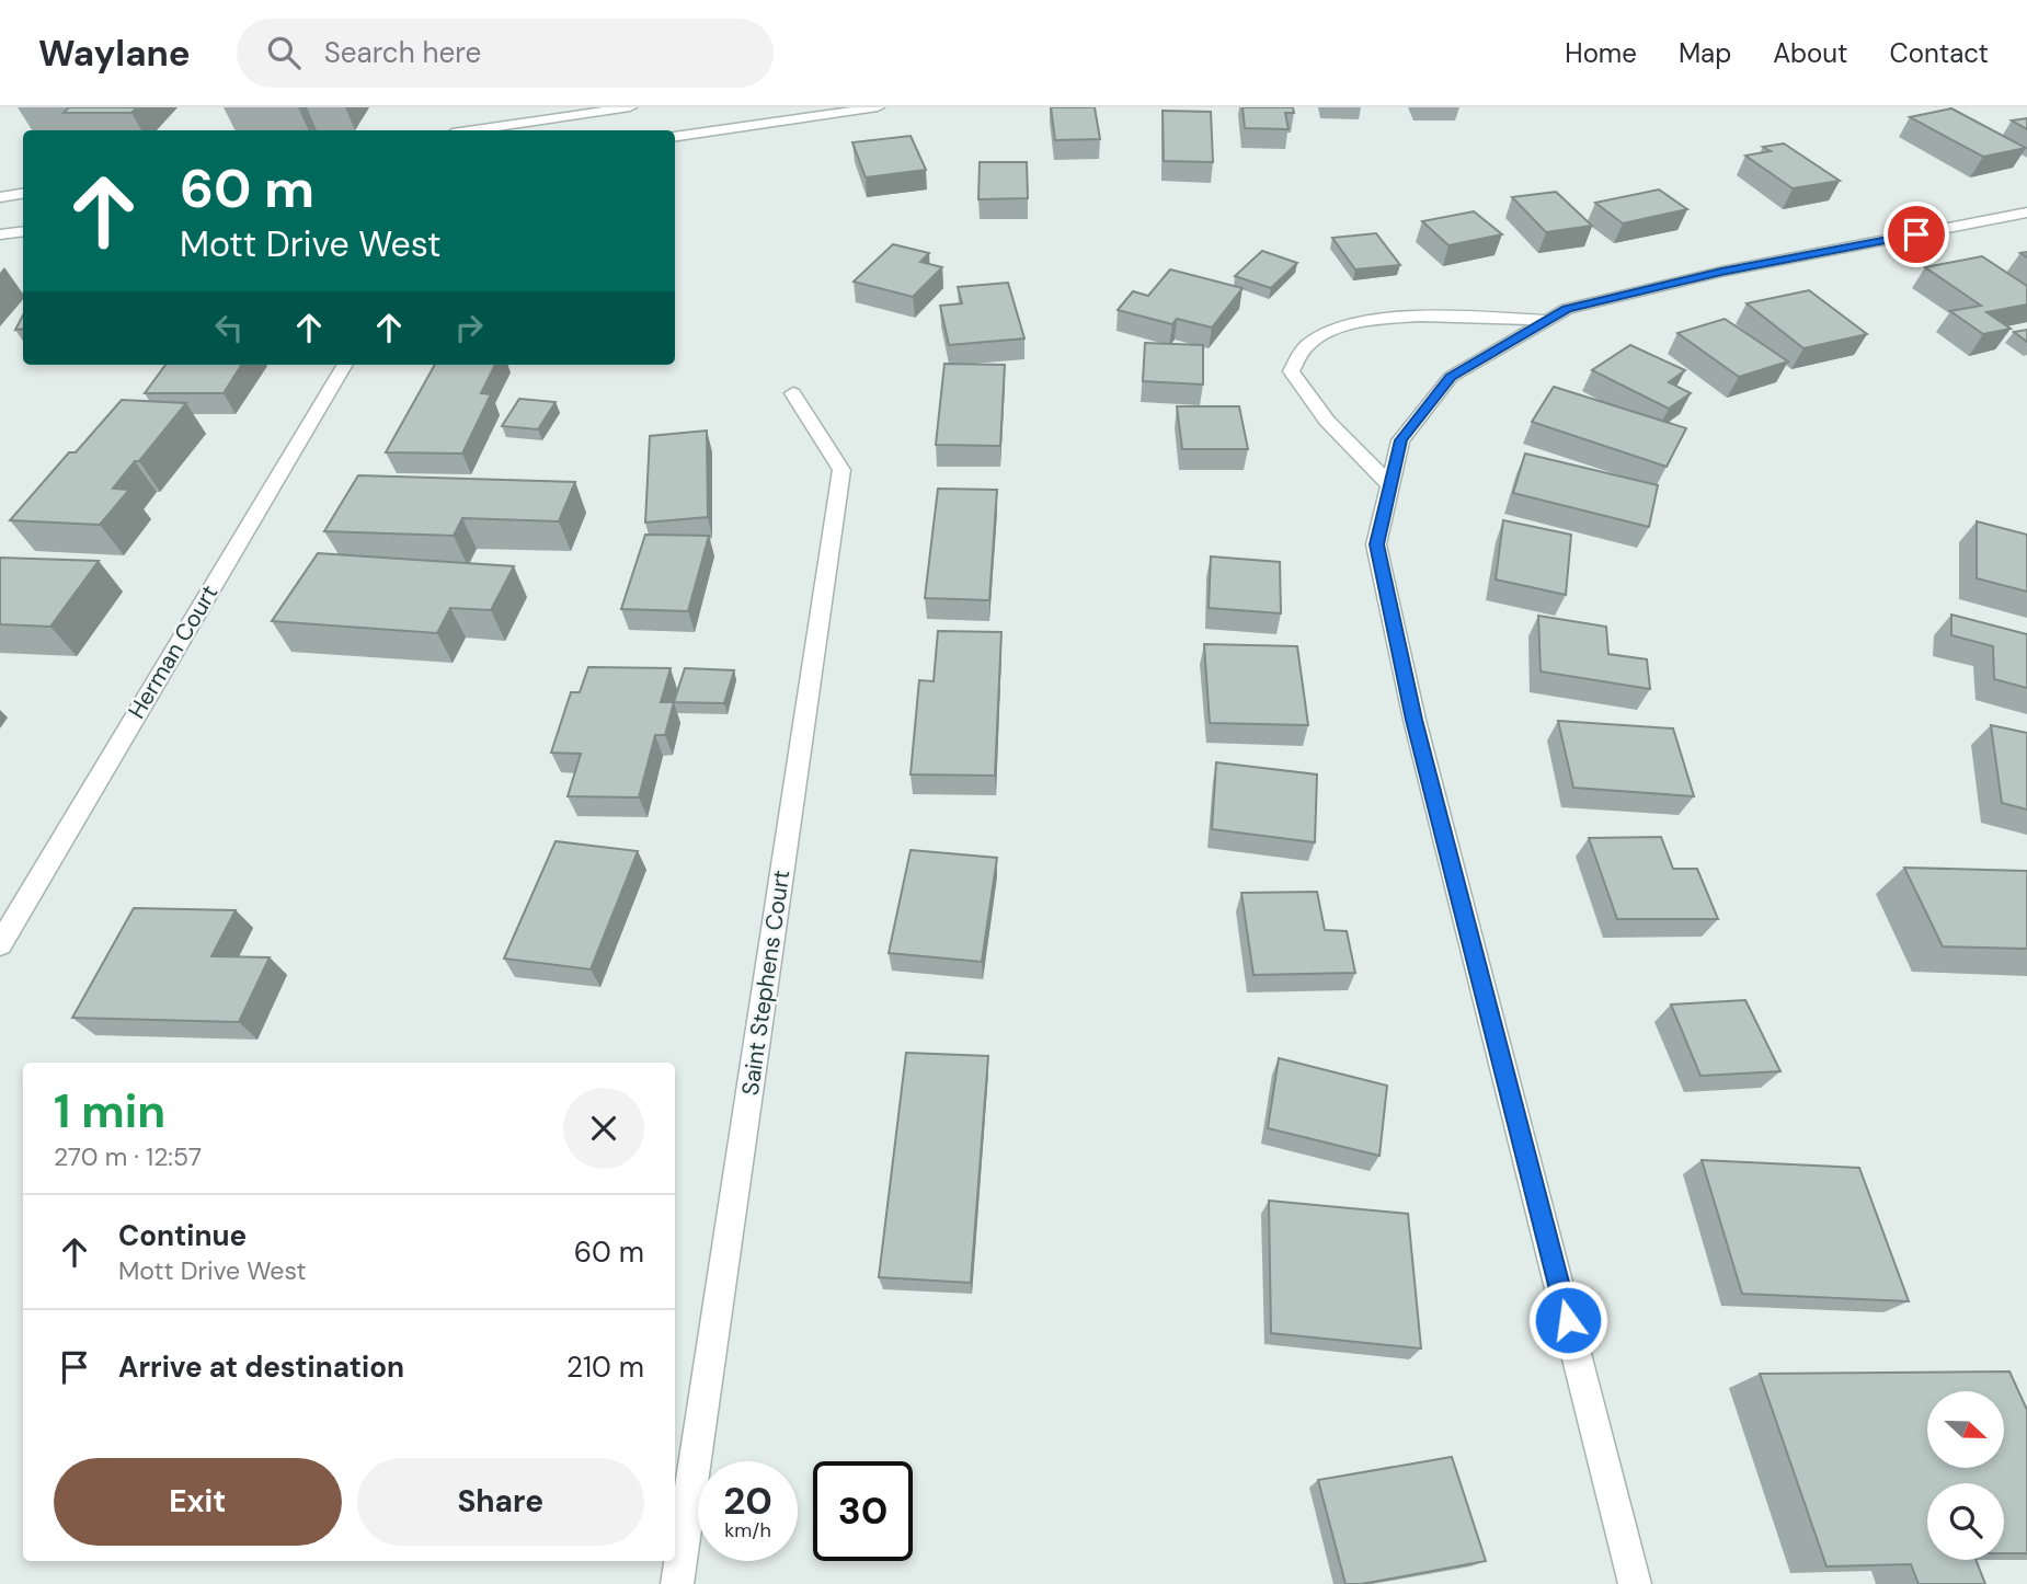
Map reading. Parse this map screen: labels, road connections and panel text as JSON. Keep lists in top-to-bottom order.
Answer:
{
  "streets": {
    "street": ["Herman Court", "Saint Stephens Court"]
  },
  "north": "right",
  "page": {
    "header": "Waylane",
    "search": "Search here",
    "nav": [
      "Home",
      "Map",
      "About",
      "Contact"
    ],
    "turn": ["60 m", "Mott Drive West"],
    "heading": ["1 min", "270 m · 12:57"],
    "list": [
      {
        "name": "Continue",
        "note": "Mott Drive West",
        "value": "60 m"
      },
      {
        "name": "Arrive at destination",
        "value": "210 m"
      }
    ],
    "buttons": ["Exit", "Share"],
    "speed": "20 km/h",
    "limit": "30"
  }
}
